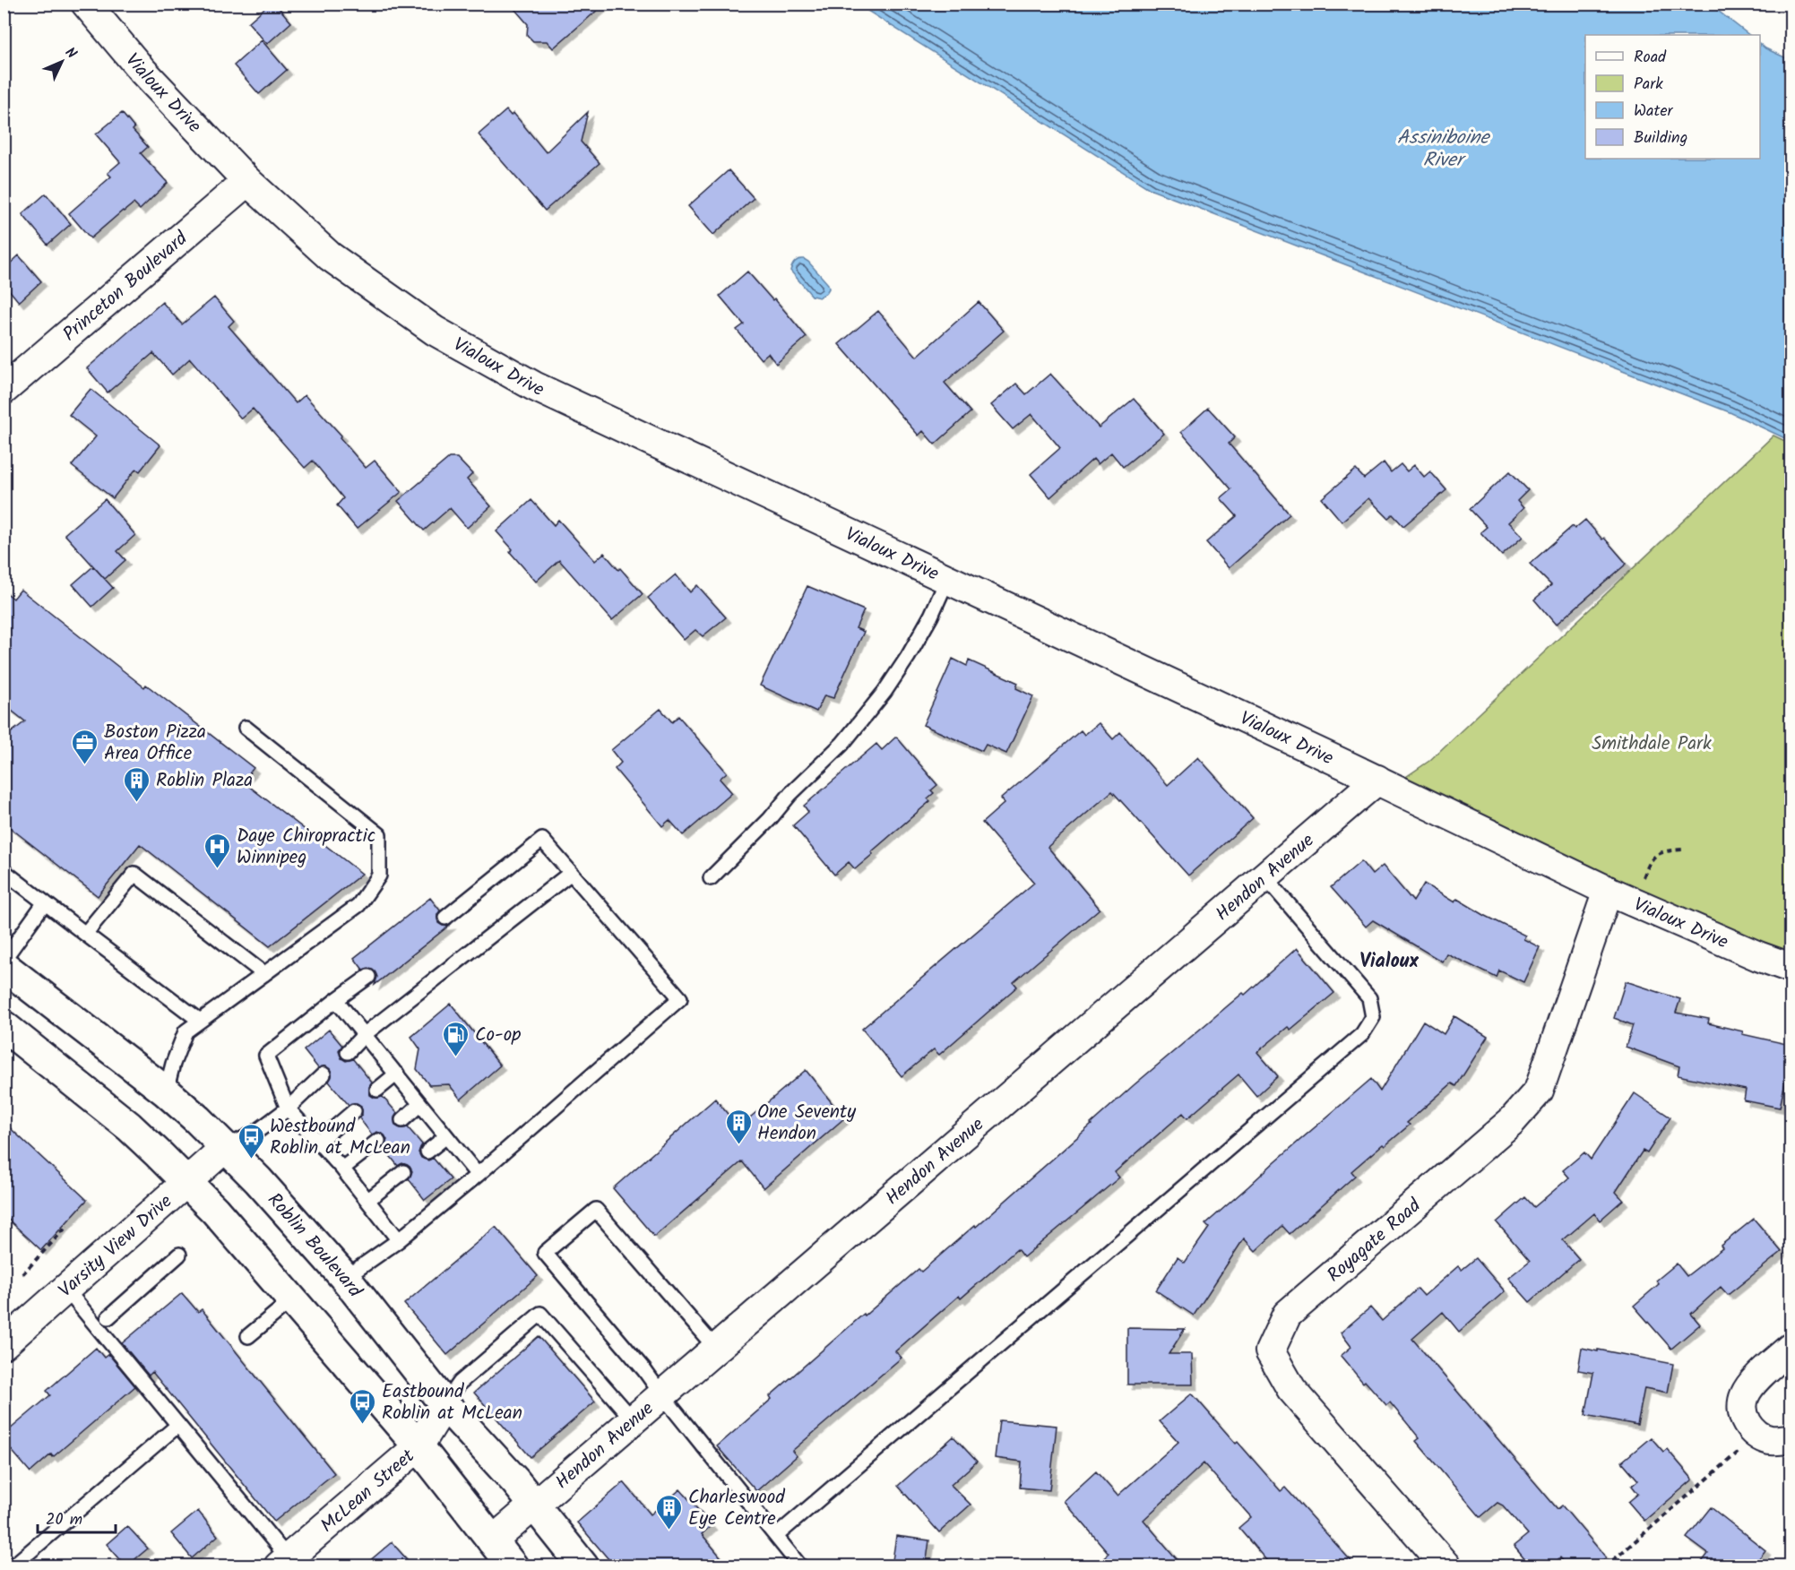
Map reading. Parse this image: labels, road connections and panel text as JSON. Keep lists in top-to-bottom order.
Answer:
{
  "streets": {
    "main road": ["Roblin Boulevard"],
    "street": [
      "Vialoux Drive",
      "Princeton Boulevard",
      "Hendon Avenue",
      "Royagate Road",
      "Varsity View Drive",
      "McLean Street"
    ]
  },
  "crossings": [
    ["Vialoux Drive", "Princeton Boulevard"],
    ["Vialoux Drive", "Hendon Avenue"],
    ["Vialoux Drive", "Royagate Road"],
    ["Hendon Avenue", "Roblin Boulevard"],
    ["Roblin Boulevard", "Varsity View Drive"],
    ["Roblin Boulevard", "McLean Street"]
  ],
  "districts": ["Vialoux"],
  "water": ["Assiniboine River"],
  "parks": ["Smithdale Park"],
  "places": {
    "office": ["Boston Pizza Area Office"],
    "building": ["Roblin Plaza", "One Seventy Hendon", "Charleswood Eye Centre"],
    "hospital": ["Daye Chiropractic Winnipeg"],
    "fuel station": ["Co-op"],
    "bus stop": ["Westbound Roblin at McLean", "Eastbound Roblin at McLean"]
  },
  "legend": [
    "Road",
    "Park",
    "Water",
    "Building"
  ],
  "scale_bar": "20 m",
  "north": "top right"
}
